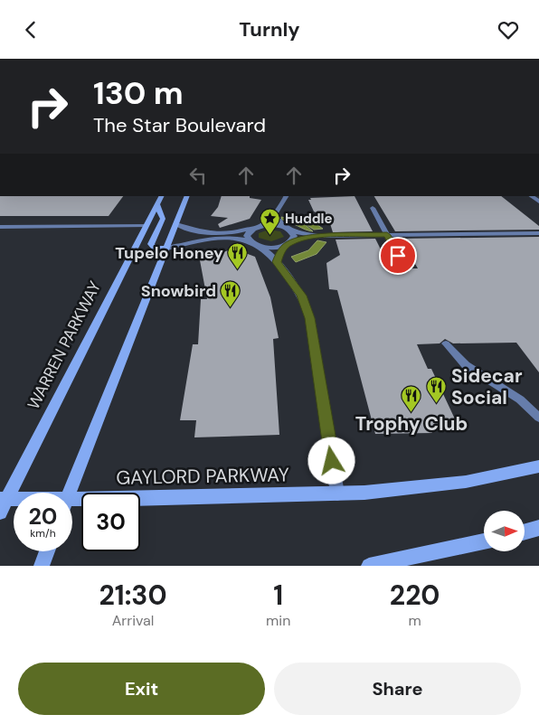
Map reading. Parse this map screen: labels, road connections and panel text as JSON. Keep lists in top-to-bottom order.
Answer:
{
  "streets": {
    "main road": ["WARREN PARKWAY", "GAYLORD PARKWAY"]
  },
  "places": {
    "place": ["Huddle"],
    "restaurant": [
      "Tupelo Honey",
      "Snowbird",
      "Sidecar Social",
      "Trophy Club"
    ]
  },
  "north": "right",
  "page": {
    "header": "Turnly",
    "turn": ["130 m", "The Star Boulevard"],
    "speed": "20 km/h",
    "limit": "30",
    "eta": [
      "21:30",
      "Arrival",
      "1",
      "min",
      "220",
      "m"
    ],
    "buttons": ["Exit", "Share"]
  }
}
